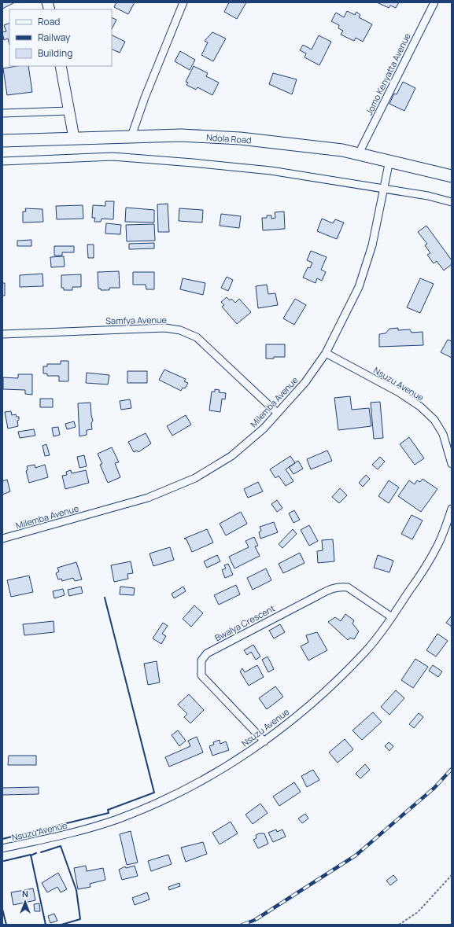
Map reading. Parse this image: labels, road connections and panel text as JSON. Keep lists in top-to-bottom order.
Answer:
{
  "streets": {
    "main road": ["Ndola Road"],
    "street": [
      "Jomo Kenyatta Avenue",
      "Samfya Avenue",
      "Nsuzu Avenue",
      "Milemba Avenue",
      "Bwalya Crescent"
    ]
  },
  "crossings": [
    ["Jomo Kenyatta Avenue", "Ndola Road"],
    ["Ndola Road", "Milemba Avenue"],
    ["Samfya Avenue", "Milemba Avenue"],
    ["Nsuzu Avenue", "Milemba Avenue"],
    ["Nsuzu Avenue", "Bwalya Crescent"]
  ],
  "legend": ["Road", "Railway", "Building"],
  "north": "top"
}
